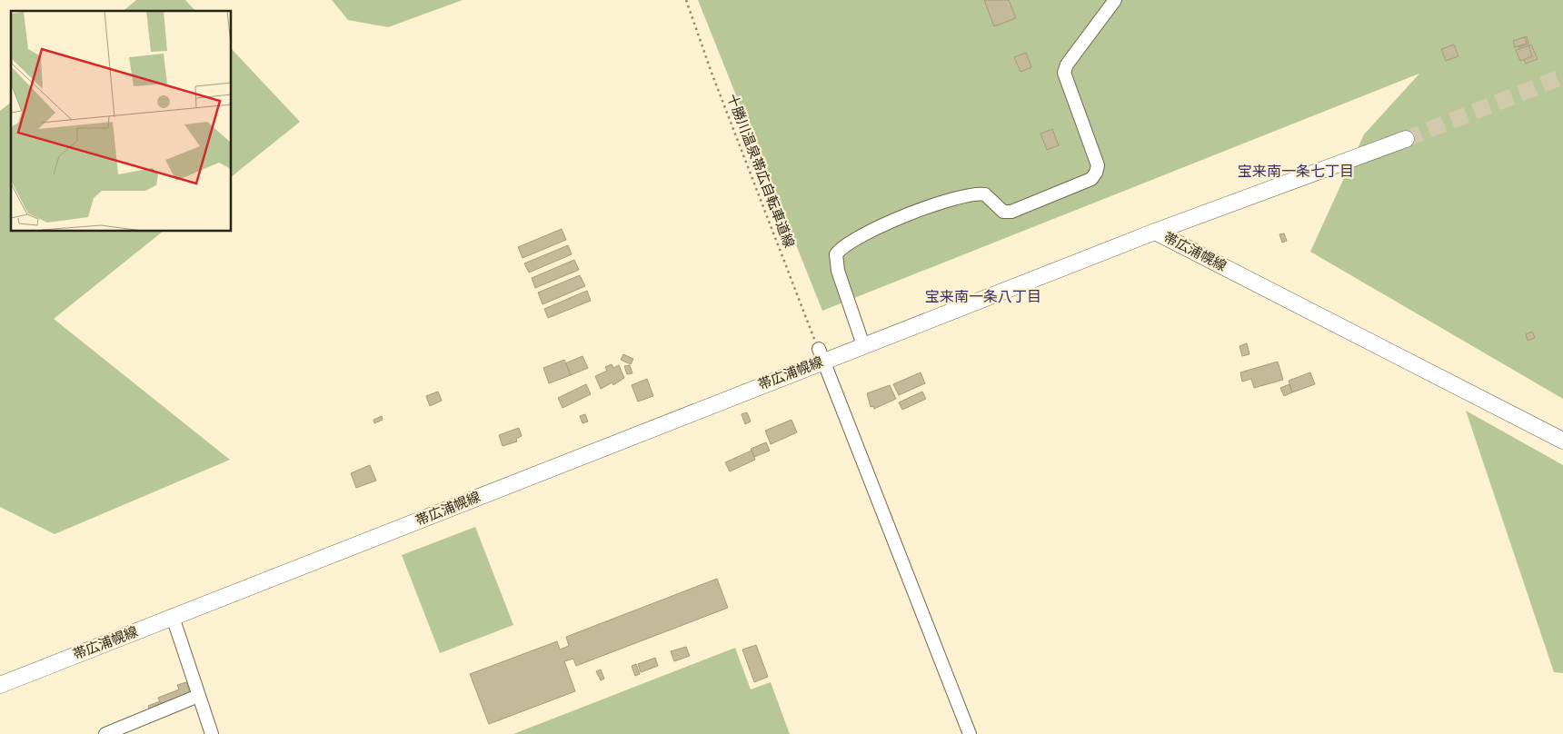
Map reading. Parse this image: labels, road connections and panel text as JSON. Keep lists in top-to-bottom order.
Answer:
{
  "streets": {
    "main road": ["帯広浦幌線"],
    "path": ["十勝川温泉帯広自転車道線"]
  },
  "crossings": [
    ["十勝川温泉帯広自転車道線", "帯広浦幌線"]
  ],
  "districts": ["宝来南一条七丁目", "宝来南一条八丁目"]
}
